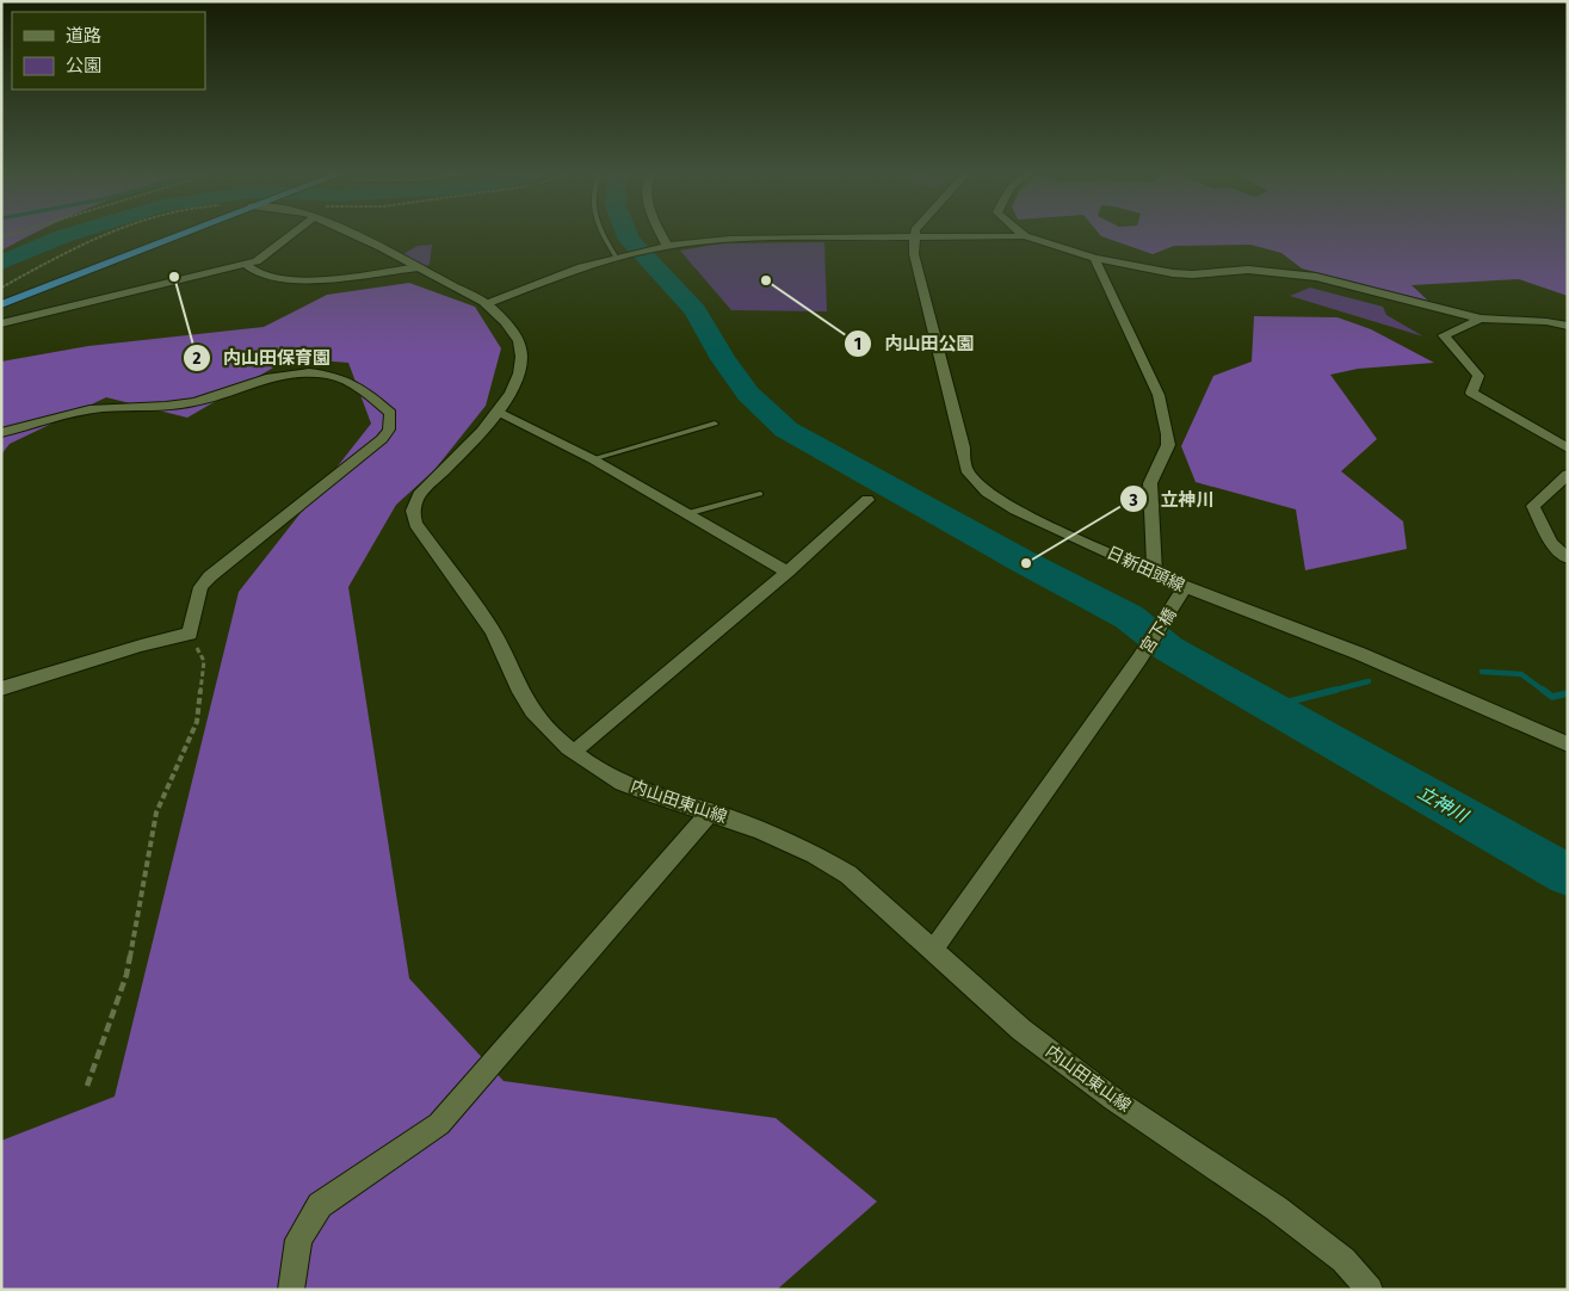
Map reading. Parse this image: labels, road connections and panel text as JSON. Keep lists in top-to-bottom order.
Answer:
{
  "streets": {
    "street": ["日新田頭線", "宮下橋", "内山田東山線"]
  },
  "crossings": [
    ["日新田頭線", "宮下橋"],
    ["宮下橋", "内山田東山線"]
  ],
  "water": ["立神川"],
  "places": ["内山田保育園", "内山田公園", "立神川"],
  "legend": ["道路", "公園"]
}
